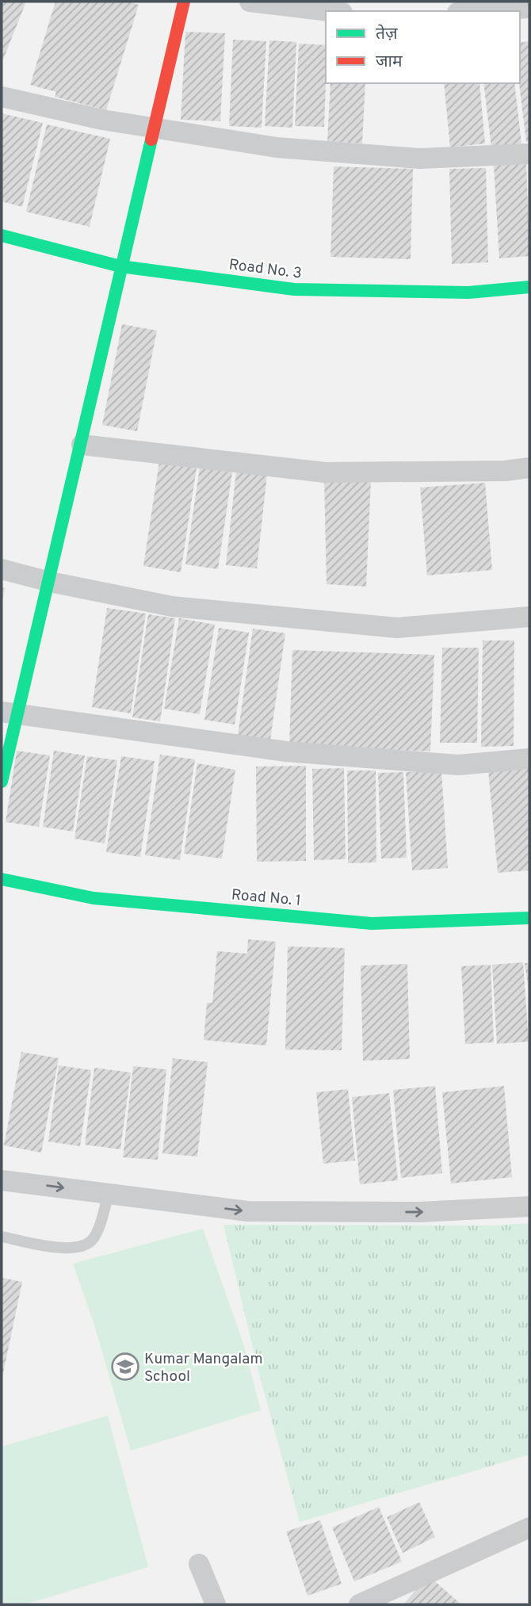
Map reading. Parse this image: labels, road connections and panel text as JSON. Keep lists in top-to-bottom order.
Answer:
{
  "streets": {
    "street": ["Road No. 3", "Road No. 1"]
  },
  "places": {
    "school or university": ["Kumar Mangalam School"]
  },
  "legend": ["तेज़", "जाम"]
}
